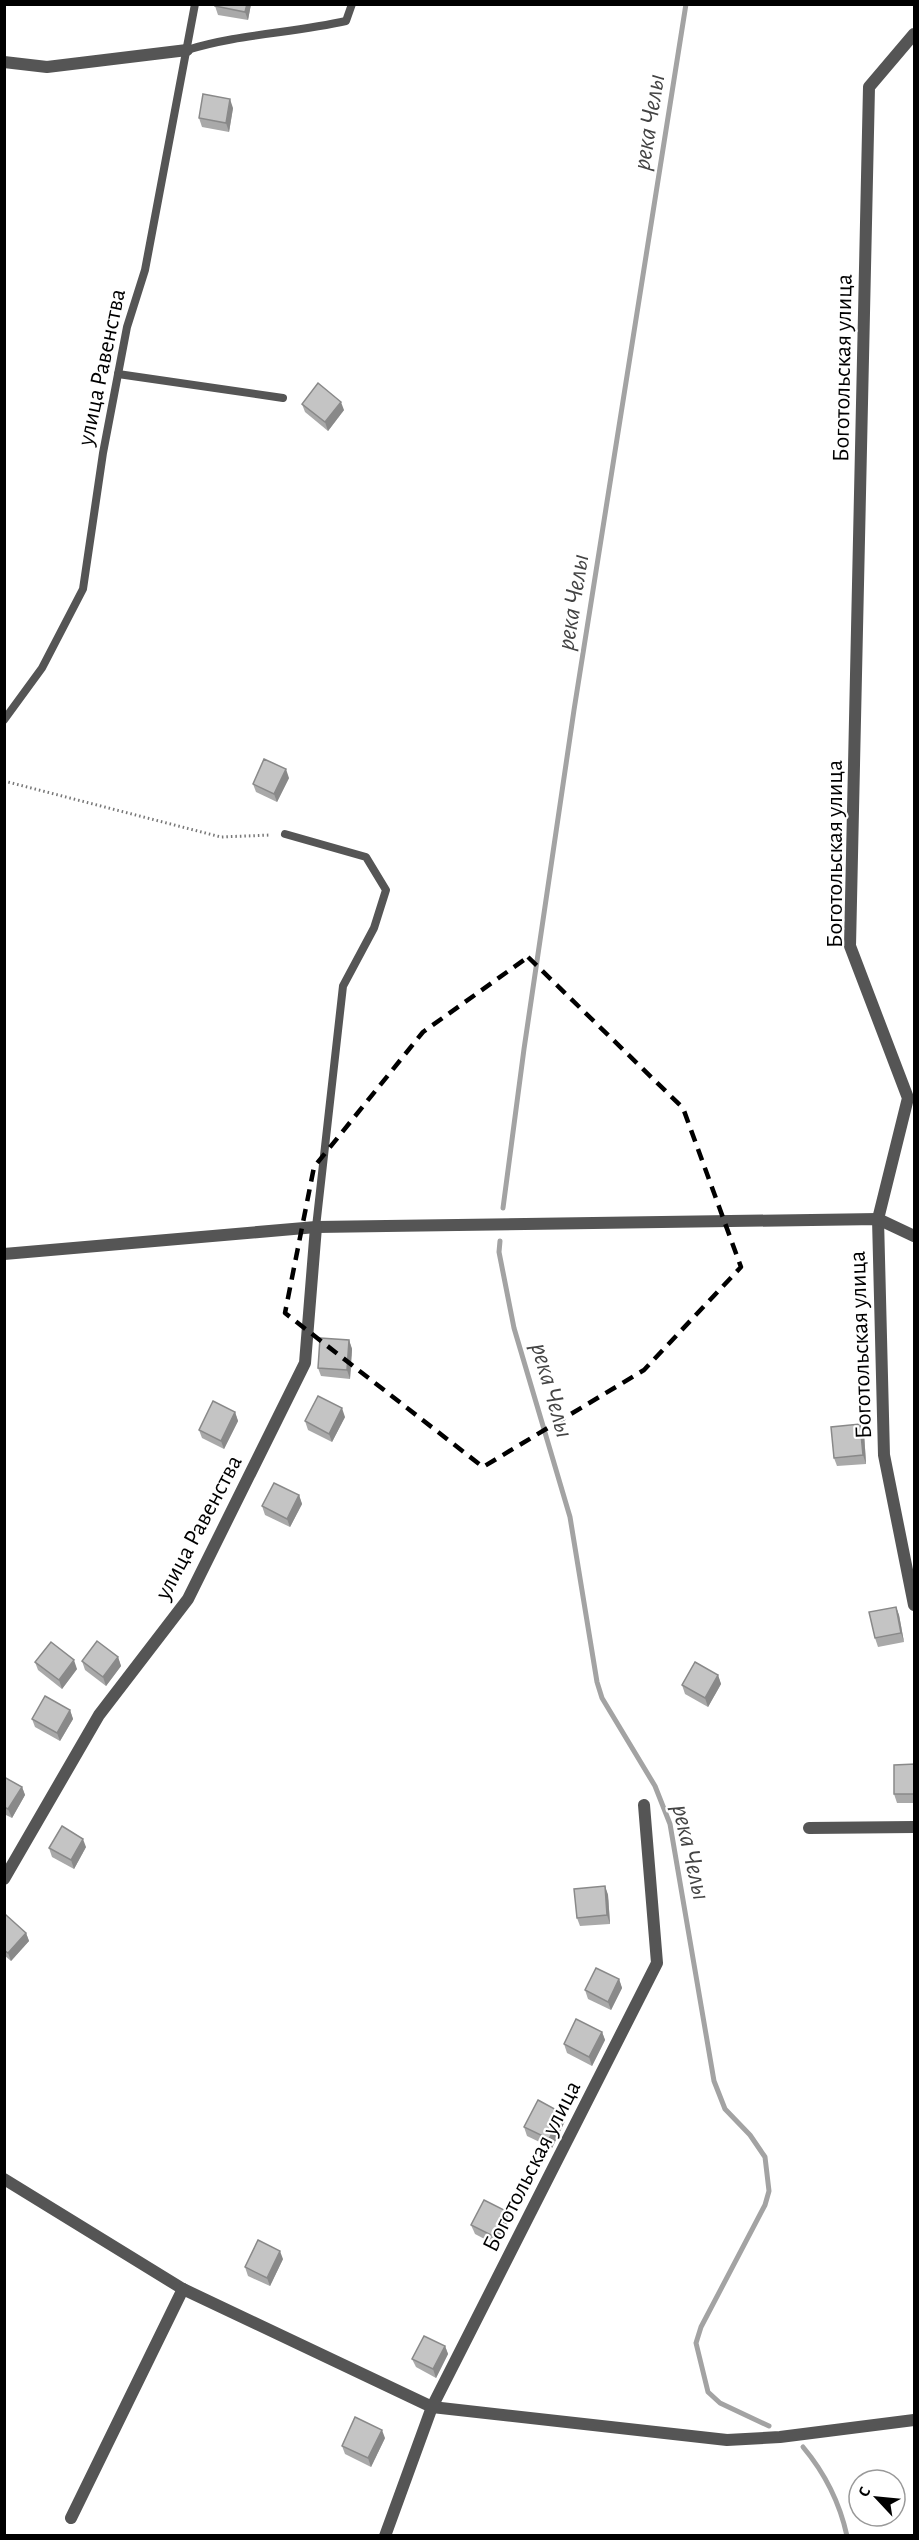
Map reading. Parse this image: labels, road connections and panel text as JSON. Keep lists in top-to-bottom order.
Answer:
{
  "streets": {
    "street": ["улица Равенства", "Боготольская улица"]
  },
  "water": ["река Челы"],
  "north": "top left"
}
